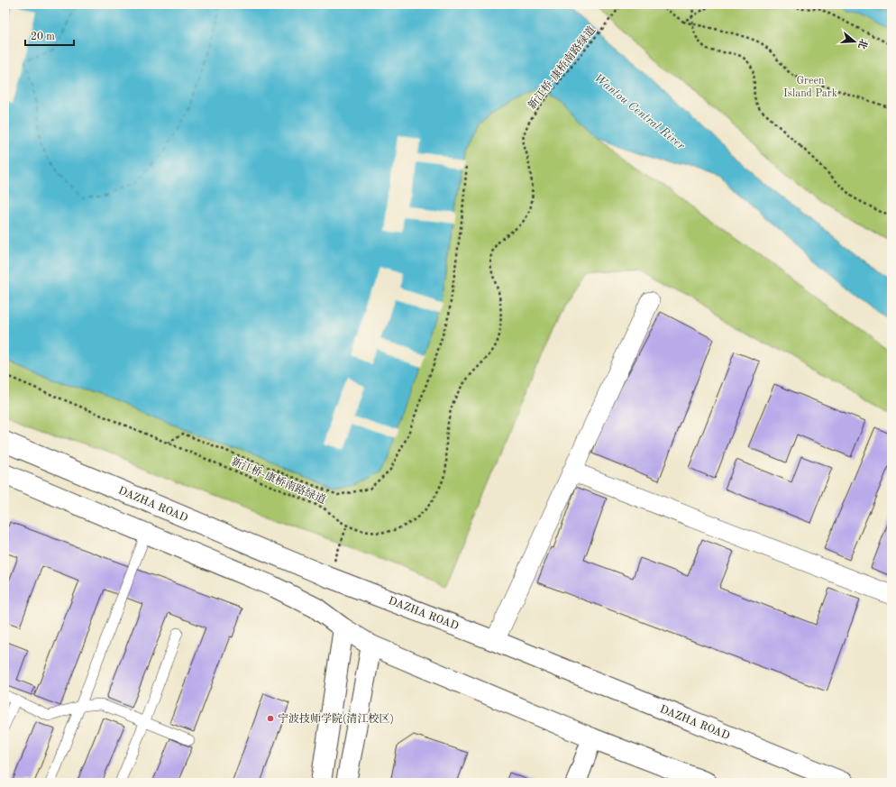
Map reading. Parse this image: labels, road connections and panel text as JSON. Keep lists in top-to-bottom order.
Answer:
{
  "streets": {
    "main road": ["DAZHA ROAD"],
    "path": ["新江桥-康桥南路绿道"]
  },
  "water": ["Wantou Central River"],
  "parks": ["Green Island Park"],
  "places": ["宁波技师学院(清江校区)"],
  "scale_bar": "20 m",
  "north": "right"
}
